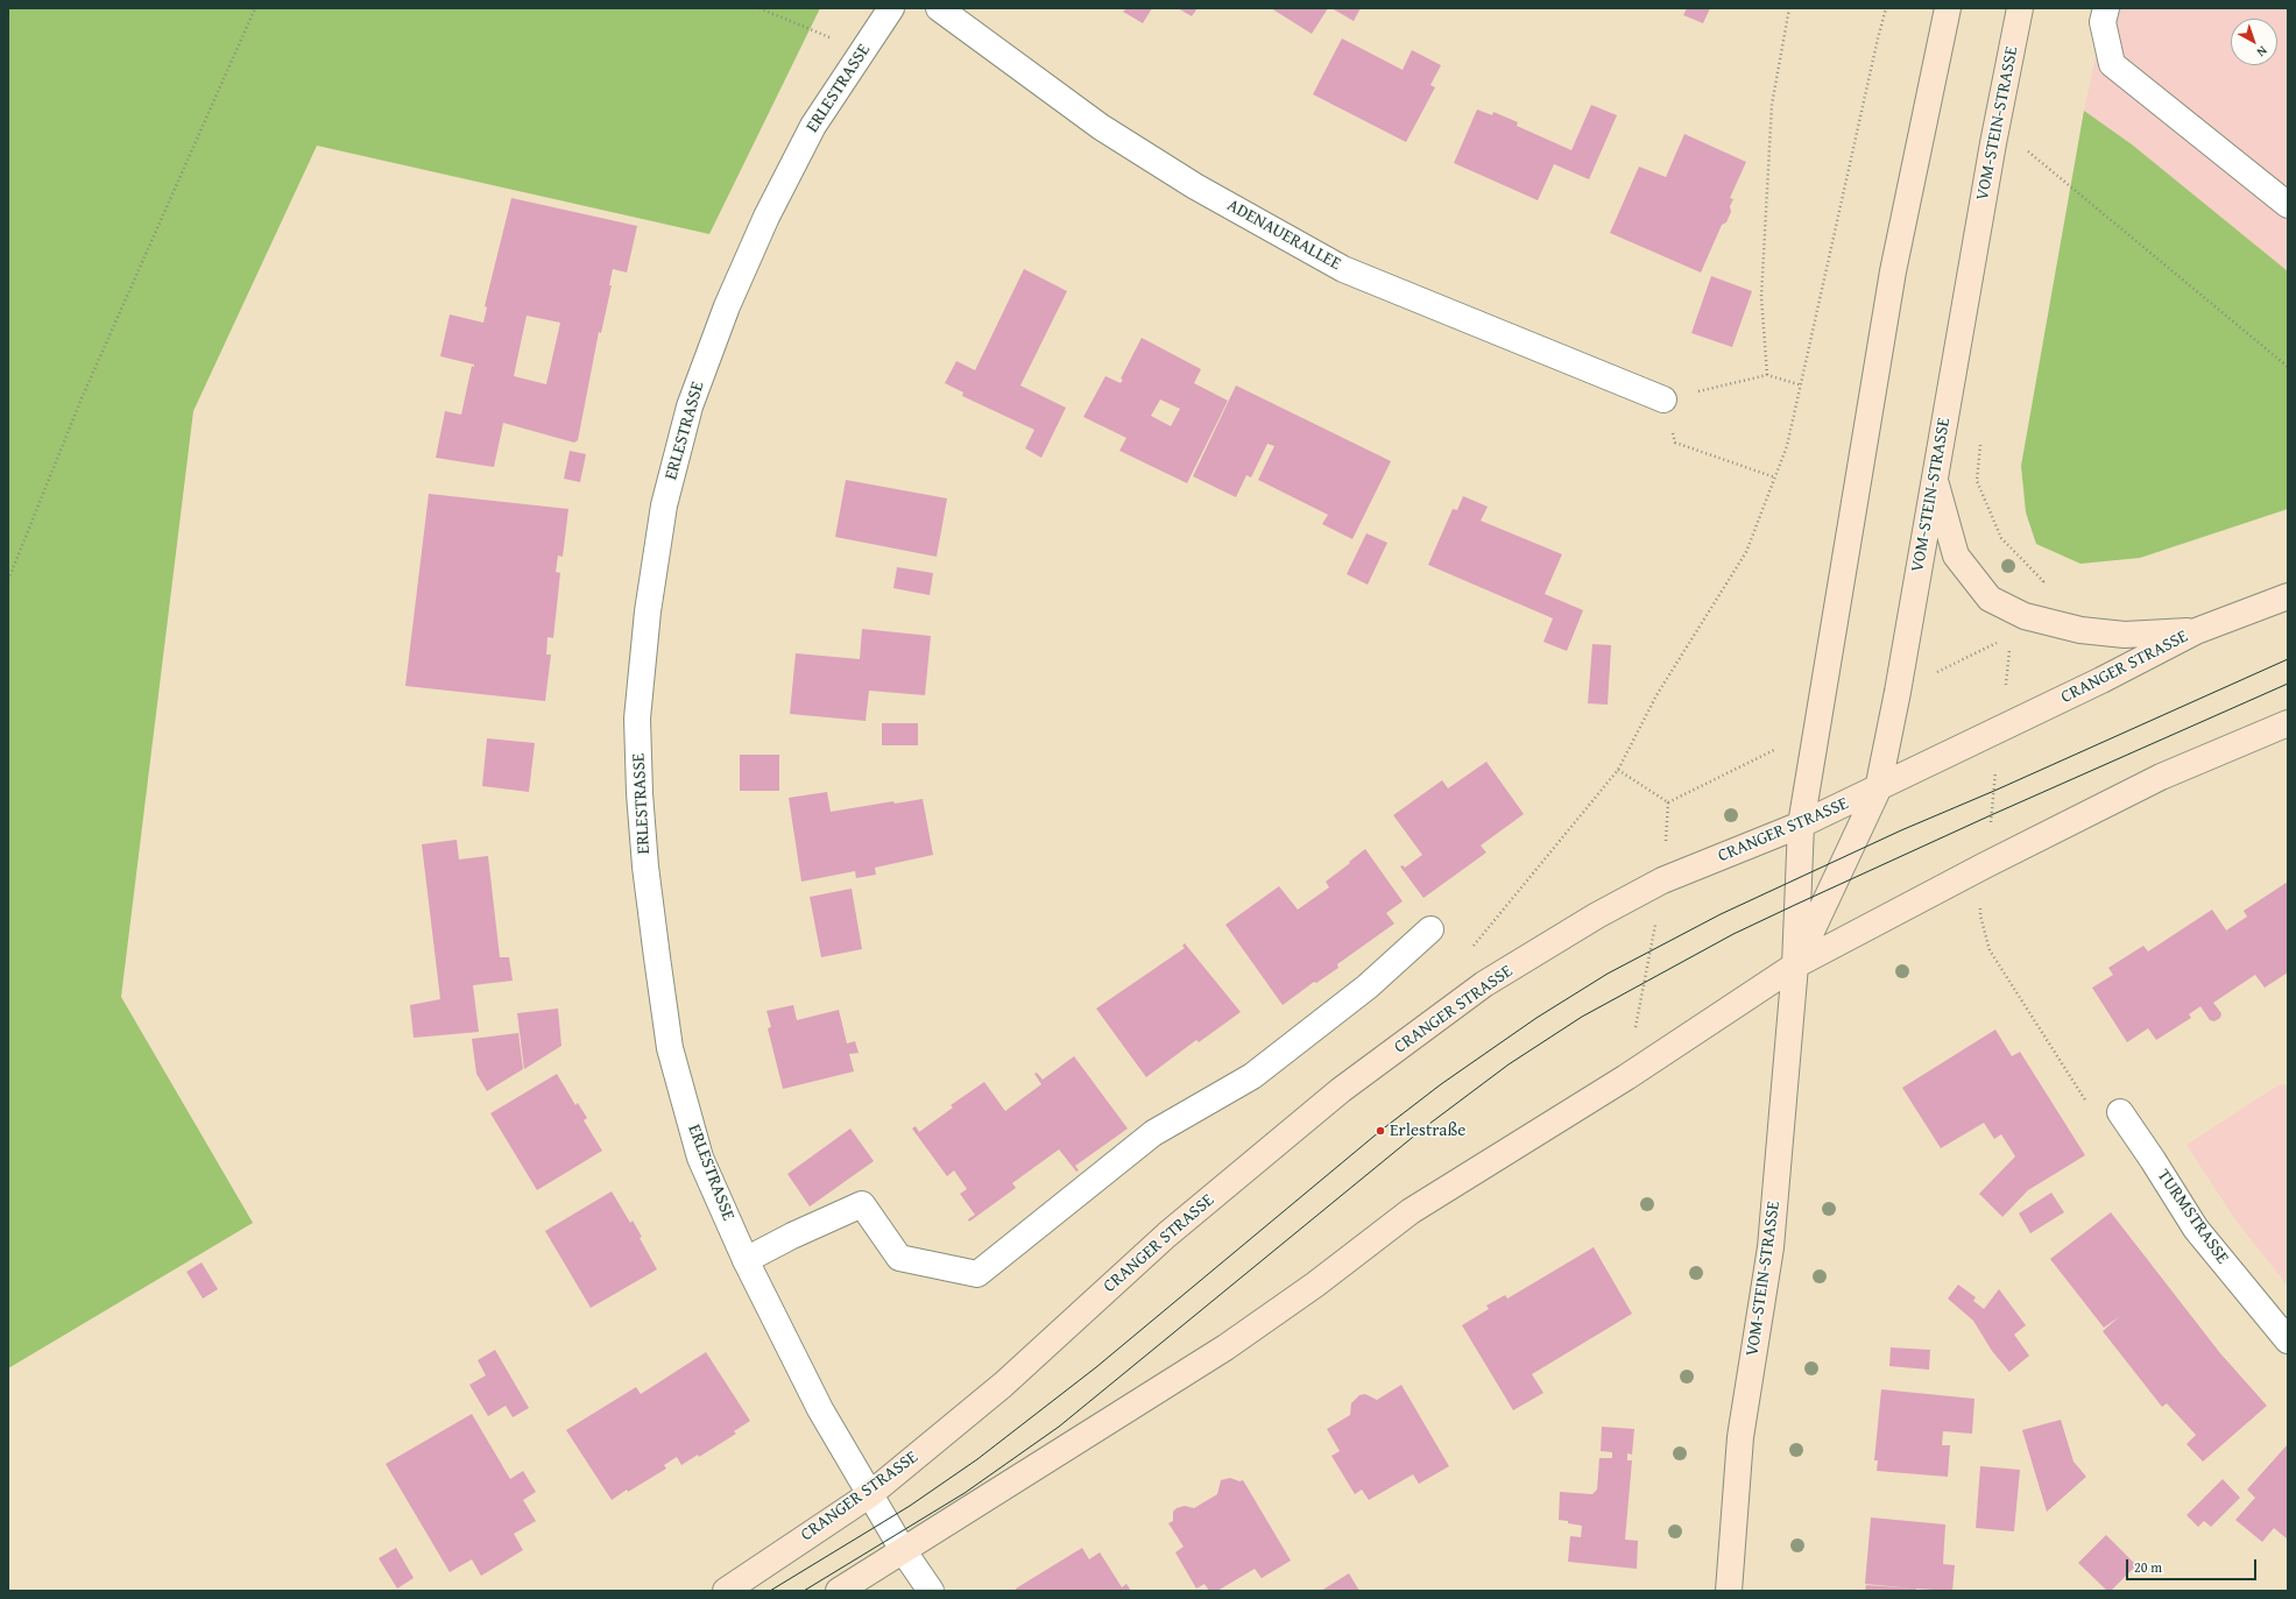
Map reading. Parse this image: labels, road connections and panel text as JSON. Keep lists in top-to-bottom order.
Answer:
{
  "streets": {
    "main road": ["VOM-STEIN-STRASSE", "CRANGER STRASSE"],
    "street": ["ERLESTRASSE", "ADENAUERALLEE", "TURMSTRASSE"]
  },
  "crossings": [
    ["ERLESTRASSE", "CRANGER STRASSE"],
    ["VOM-STEIN-STRASSE", "CRANGER STRASSE"]
  ],
  "places": ["Erlestraße"],
  "scale_bar": "20 m",
  "north": "bottom right"
}
